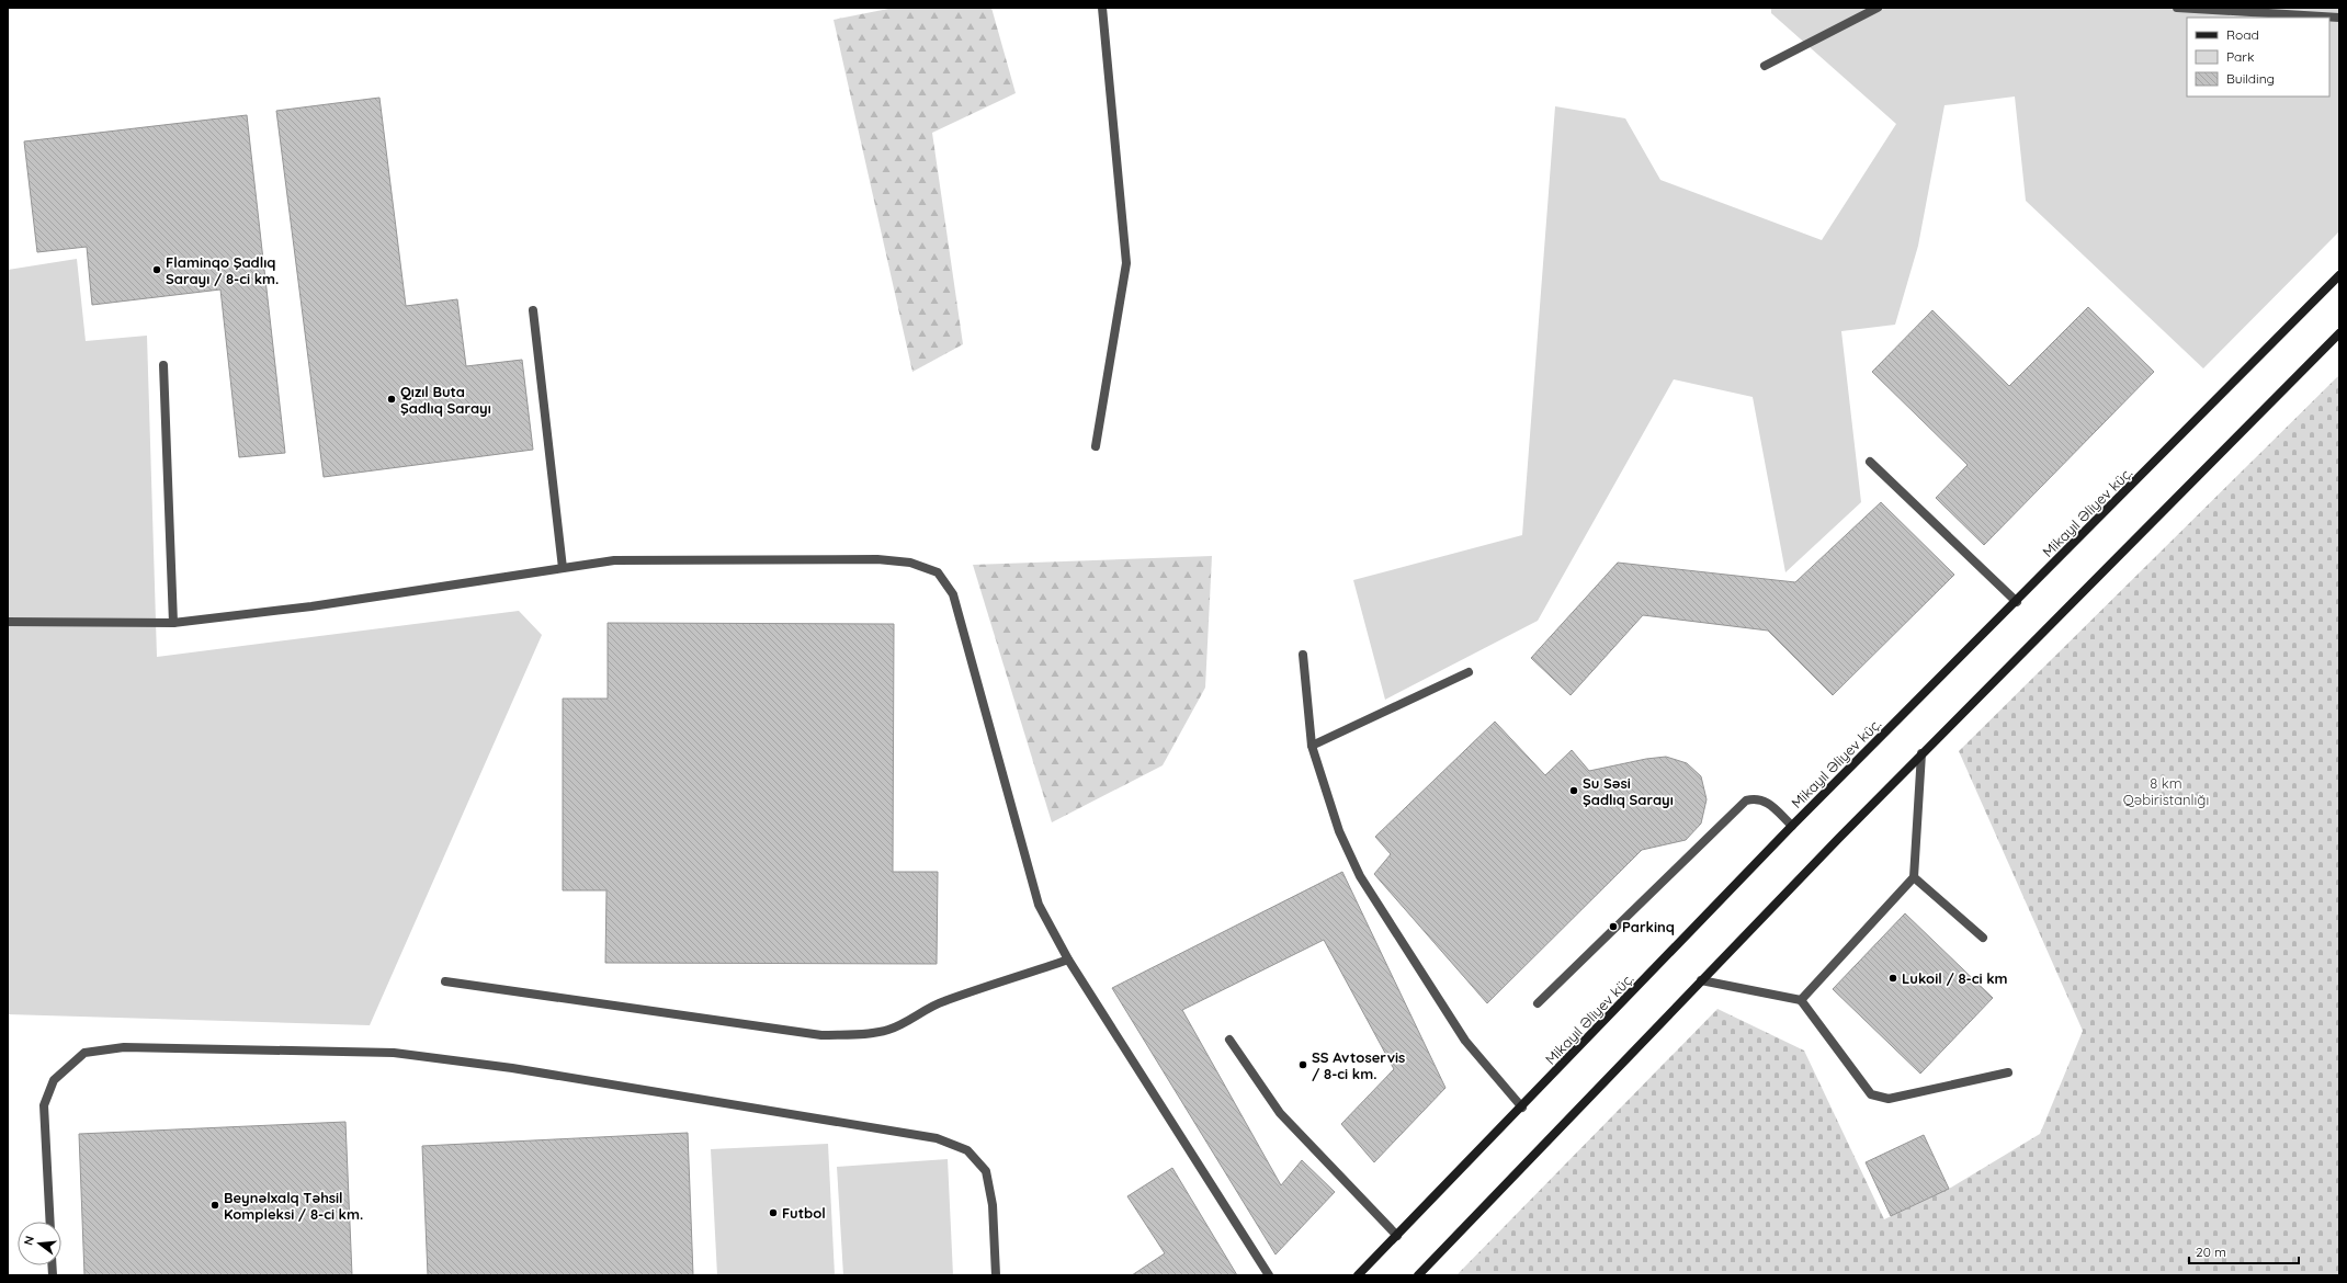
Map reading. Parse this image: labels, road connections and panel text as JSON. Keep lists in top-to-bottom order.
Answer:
{
  "streets": {
    "main road": ["Mikayıl Əliyev küç."]
  },
  "parks": ["8 km Qəbiristanlığı"],
  "places": [
    "Flaminqo Şadlıq Sarayı / 8-ci km.",
    "Qızıl Buta Şadlıq Sarayı",
    "Su Səsi Şadlıq Sarayı",
    "Parkinq",
    "Lukoil / 8-ci km",
    "SS Avtoservis / 8-ci km.",
    "Beynəlxalq Təhsil Kompleksi / 8-ci km.",
    "Futbol"
  ],
  "legend": ["Road", "Park", "Building"],
  "scale_bar": "20 m",
  "north": "left"
}
